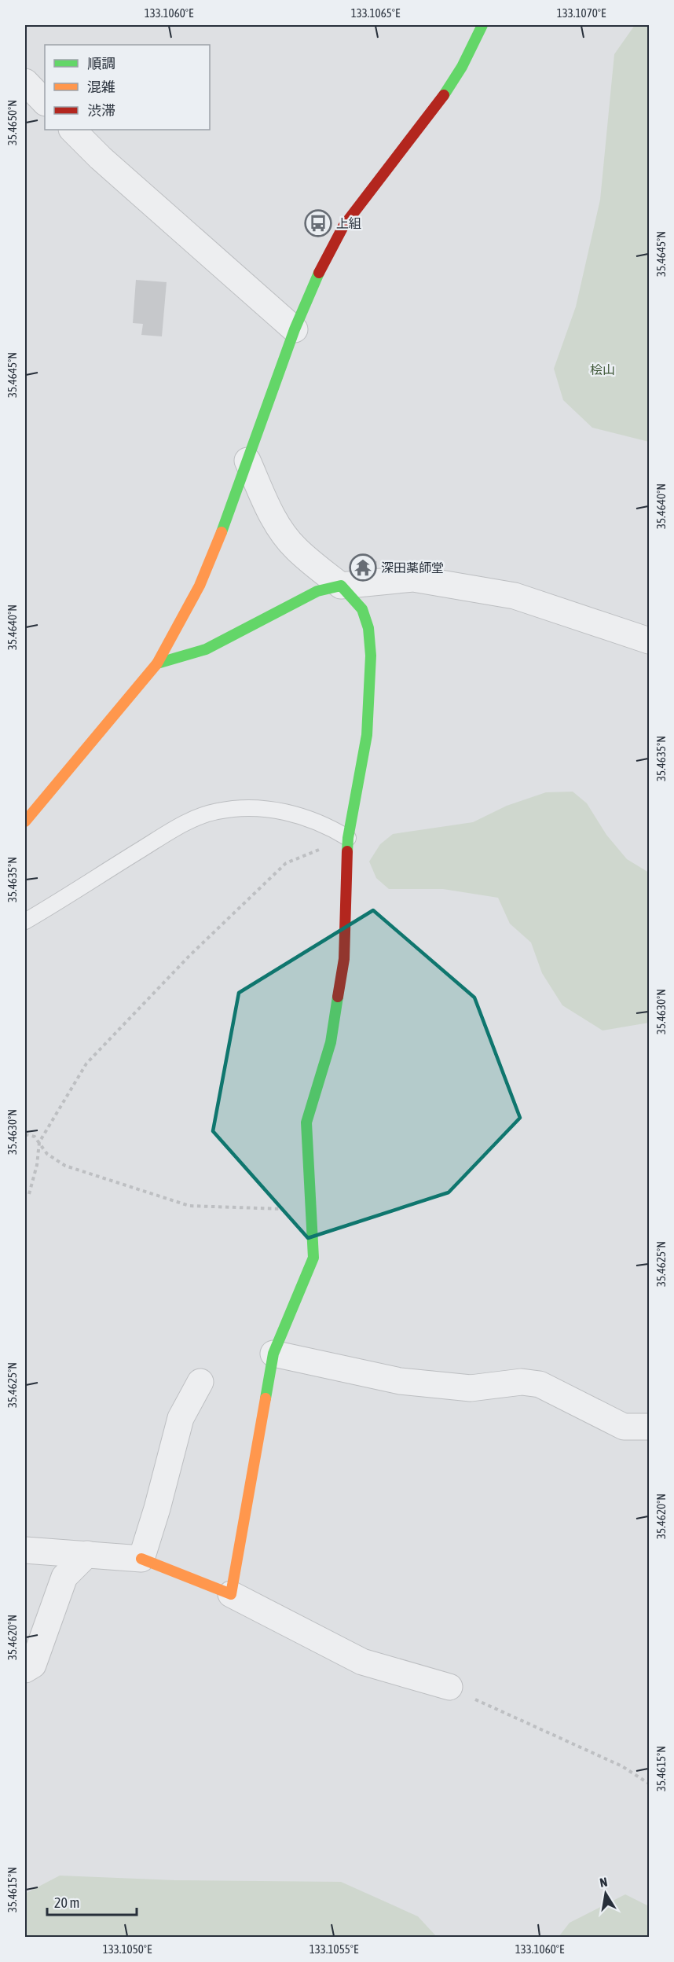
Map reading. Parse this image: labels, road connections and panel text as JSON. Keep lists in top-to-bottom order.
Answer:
{
  "parks": ["桧山"],
  "places": {
    "bus stop": ["上組"],
    "temple": ["深田薬師堂"]
  },
  "legend": ["順調", "混雑", "渋滞"],
  "scale_bar": "20 m",
  "north": "top",
  "coordinates": [
    "133.1060°E",
    "133.1065°E",
    "133.1070°E",
    "35.4650°N",
    "35.4645°N",
    "35.4640°N",
    "35.4635°N",
    "35.4630°N",
    "35.4625°N",
    "35.4620°N",
    "35.4615°N",
    "133.1050°E",
    "133.1055°E"
  ]
}
